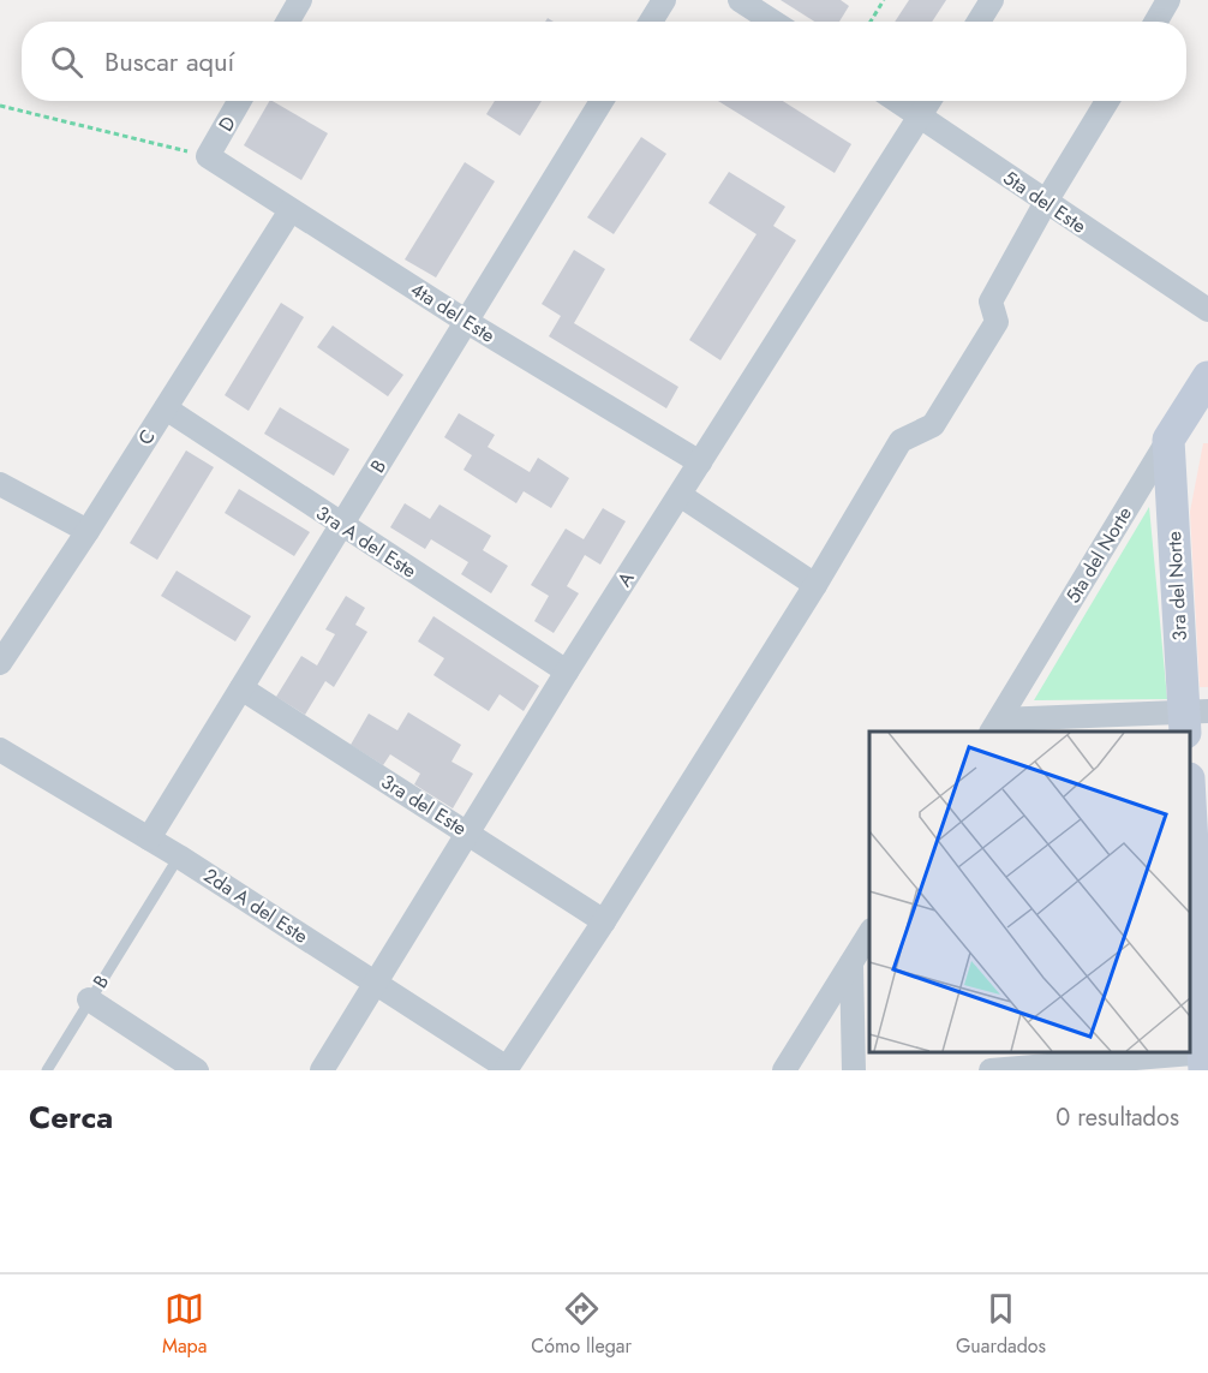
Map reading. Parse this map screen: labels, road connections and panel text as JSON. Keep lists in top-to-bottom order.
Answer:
{
  "streets": {
    "street": [
      "D",
      "5ta del Este",
      "4ta del Este",
      "C",
      "B",
      "3ra A del Este",
      "5ta del Norte",
      "A",
      "3ra del Norte",
      "3ra del Este",
      "2da A del Este"
    ]
  },
  "crossings": [
    ["D", "4ta del Este"],
    ["5ta del Este", "A"],
    ["4ta del Este", "C"],
    ["4ta del Este", "B"],
    ["4ta del Este", "A"],
    ["C", "3ra A del Este"],
    ["B", "3ra A del Este"],
    ["B", "3ra del Este"],
    ["B", "2da A del Este"],
    ["3ra A del Este", "A"],
    ["5ta del Norte", "3ra del Norte"],
    ["A", "3ra del Este"],
    ["A", "2da A del Este"]
  ],
  "page": {
    "search": "Buscar aquí",
    "heading": ["Cerca", "0 resultados"],
    "nav": ["Mapa", "Cómo llegar", "Guardados"]
  }
}
